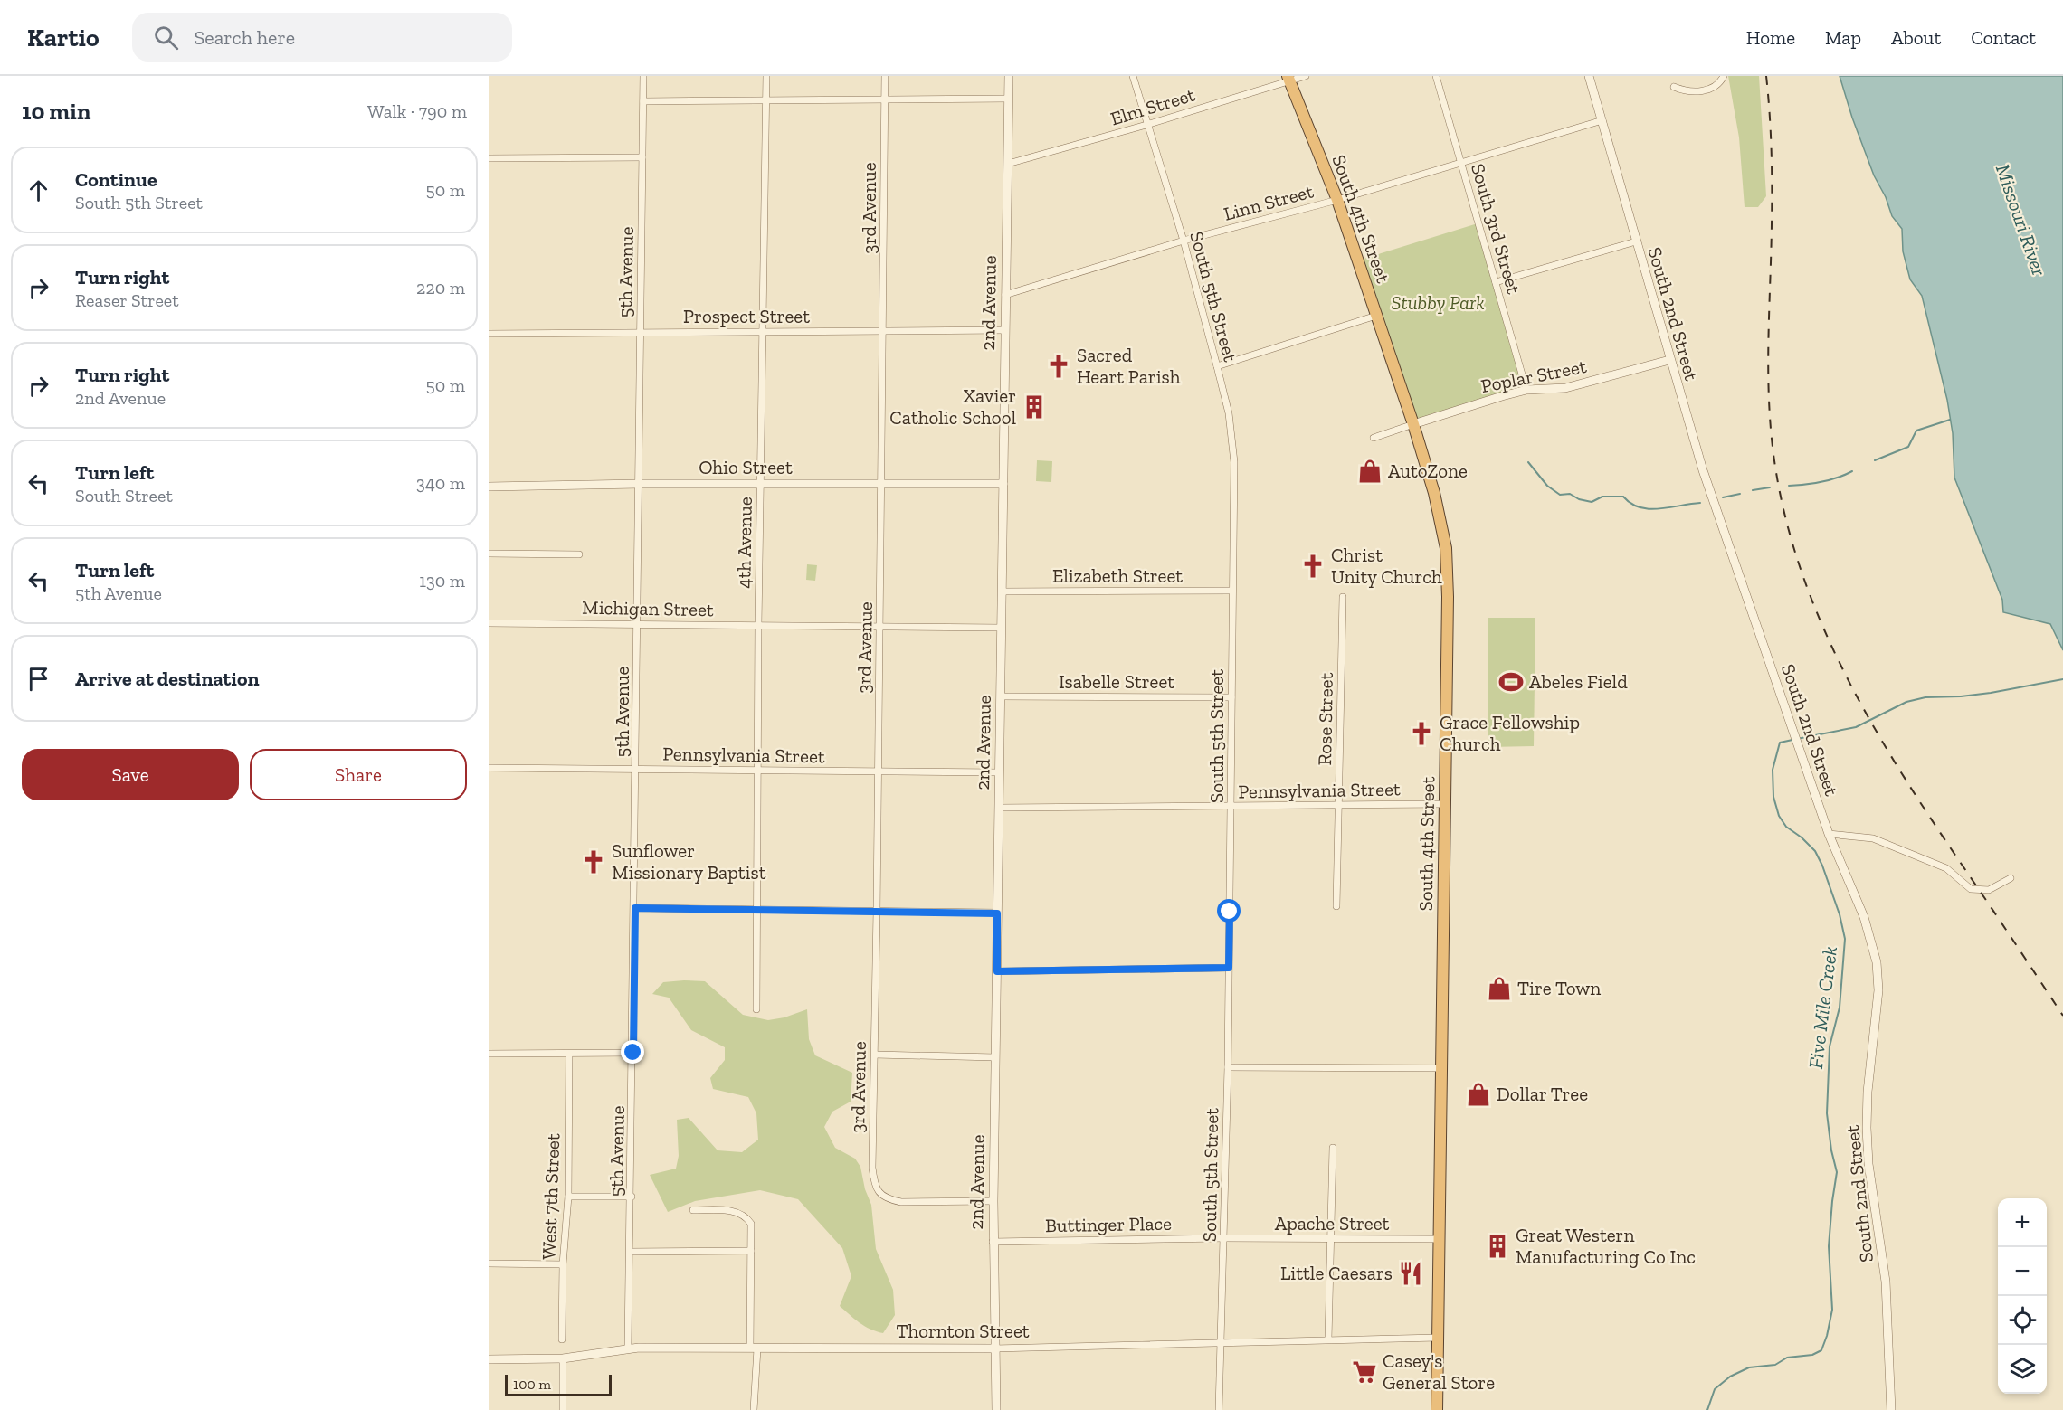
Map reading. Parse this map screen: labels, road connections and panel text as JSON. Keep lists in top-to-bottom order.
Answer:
{
  "streets": {
    "highway": ["South 4th Street"],
    "street": [
      "Elm Street",
      "Linn Street",
      "3rd Avenue",
      "South 3rd Street",
      "5th Avenue",
      "South 5th Street",
      "2nd Avenue",
      "South 2nd Street",
      "Prospect Street",
      "Poplar Street",
      "Ohio Street",
      "4th Avenue",
      "Elizabeth Street",
      "Michigan Street",
      "Isabelle Street",
      "Rose Street",
      "Pennsylvania Street",
      "West 7th Street",
      "Apache Street",
      "Buttinger Place",
      "Thornton Street"
    ]
  },
  "crossings": [
    ["Elm Street", "South 4th Street"],
    ["Elm Street", "South 5th Street"],
    ["Elm Street", "2nd Avenue"],
    ["Linn Street", "South 4th Street"],
    ["Linn Street", "South 3rd Street"],
    ["Linn Street", "South 5th Street"],
    ["Linn Street", "2nd Avenue"],
    ["Linn Street", "South 2nd Street"],
    ["3rd Avenue", "2nd Avenue"],
    ["3rd Avenue", "Prospect Street"],
    ["3rd Avenue", "Ohio Street"],
    ["3rd Avenue", "Michigan Street"],
    ["3rd Avenue", "Pennsylvania Street"],
    ["South 4th Street", "Poplar Street"],
    ["South 4th Street", "Pennsylvania Street"],
    ["South 4th Street", "Apache Street"],
    ["South 4th Street", "Thornton Street"],
    ["South 3rd Street", "Poplar Street"],
    ["5th Avenue", "Prospect Street"],
    ["5th Avenue", "Ohio Street"],
    ["5th Avenue", "Michigan Street"],
    ["5th Avenue", "Pennsylvania Street"],
    ["5th Avenue", "Thornton Street"],
    ["South 5th Street", "Elizabeth Street"],
    ["South 5th Street", "Isabelle Street"],
    ["South 5th Street", "Pennsylvania Street"],
    ["South 5th Street", "Apache Street"],
    ["South 5th Street", "Buttinger Place"],
    ["South 5th Street", "Thornton Street"],
    ["2nd Avenue", "Prospect Street"],
    ["2nd Avenue", "Ohio Street"],
    ["2nd Avenue", "Elizabeth Street"],
    ["2nd Avenue", "Michigan Street"],
    ["2nd Avenue", "Isabelle Street"],
    ["2nd Avenue", "Pennsylvania Street"],
    ["2nd Avenue", "Buttinger Place"],
    ["2nd Avenue", "Thornton Street"],
    ["South 2nd Street", "Poplar Street"],
    ["Prospect Street", "4th Avenue"],
    ["Ohio Street", "4th Avenue"],
    ["4th Avenue", "Michigan Street"],
    ["4th Avenue", "Pennsylvania Street"],
    ["Rose Street", "Pennsylvania Street"],
    ["Apache Street", "Buttinger Place"]
  ],
  "water": ["Missouri River", "Five Mile Creek"],
  "parks": ["Stubby Park"],
  "places": {
    "church": [
      "Sacred Heart Parish",
      "Christ Unity Church",
      "Grace Fellowship Church",
      "Sunflower Missionary Baptist"
    ],
    "building": ["Xavier Catholic School", "Great Western Manufacturing Co Inc"],
    "shop": ["AutoZone", "Tire Town", "Dollar Tree"],
    "sports": ["Abeles Field"],
    "restaurant": ["Little Caesars"],
    "supermarket": ["Casey's General Store"]
  },
  "scale_bar": "100 m",
  "page": {
    "header": "Kartio",
    "search": "Search here",
    "nav": [
      "Home",
      "Map",
      "About",
      "Contact"
    ],
    "heading": ["10 min", "Walk · 790 m"],
    "list": [
      ["Continue", "South 5th Street", "50 m"],
      ["Turn right", "Reaser Street", "220 m"],
      ["Turn right", "2nd Avenue", "50 m"],
      ["Turn left", "South Street", "340 m"],
      ["Turn left", "5th Avenue", "130 m"],
      "Arrive at destination"
    ],
    "buttons": ["Save", "Share"],
    "map_buttons": ["+", "−"],
    "scale": "100 m"
  }
}
